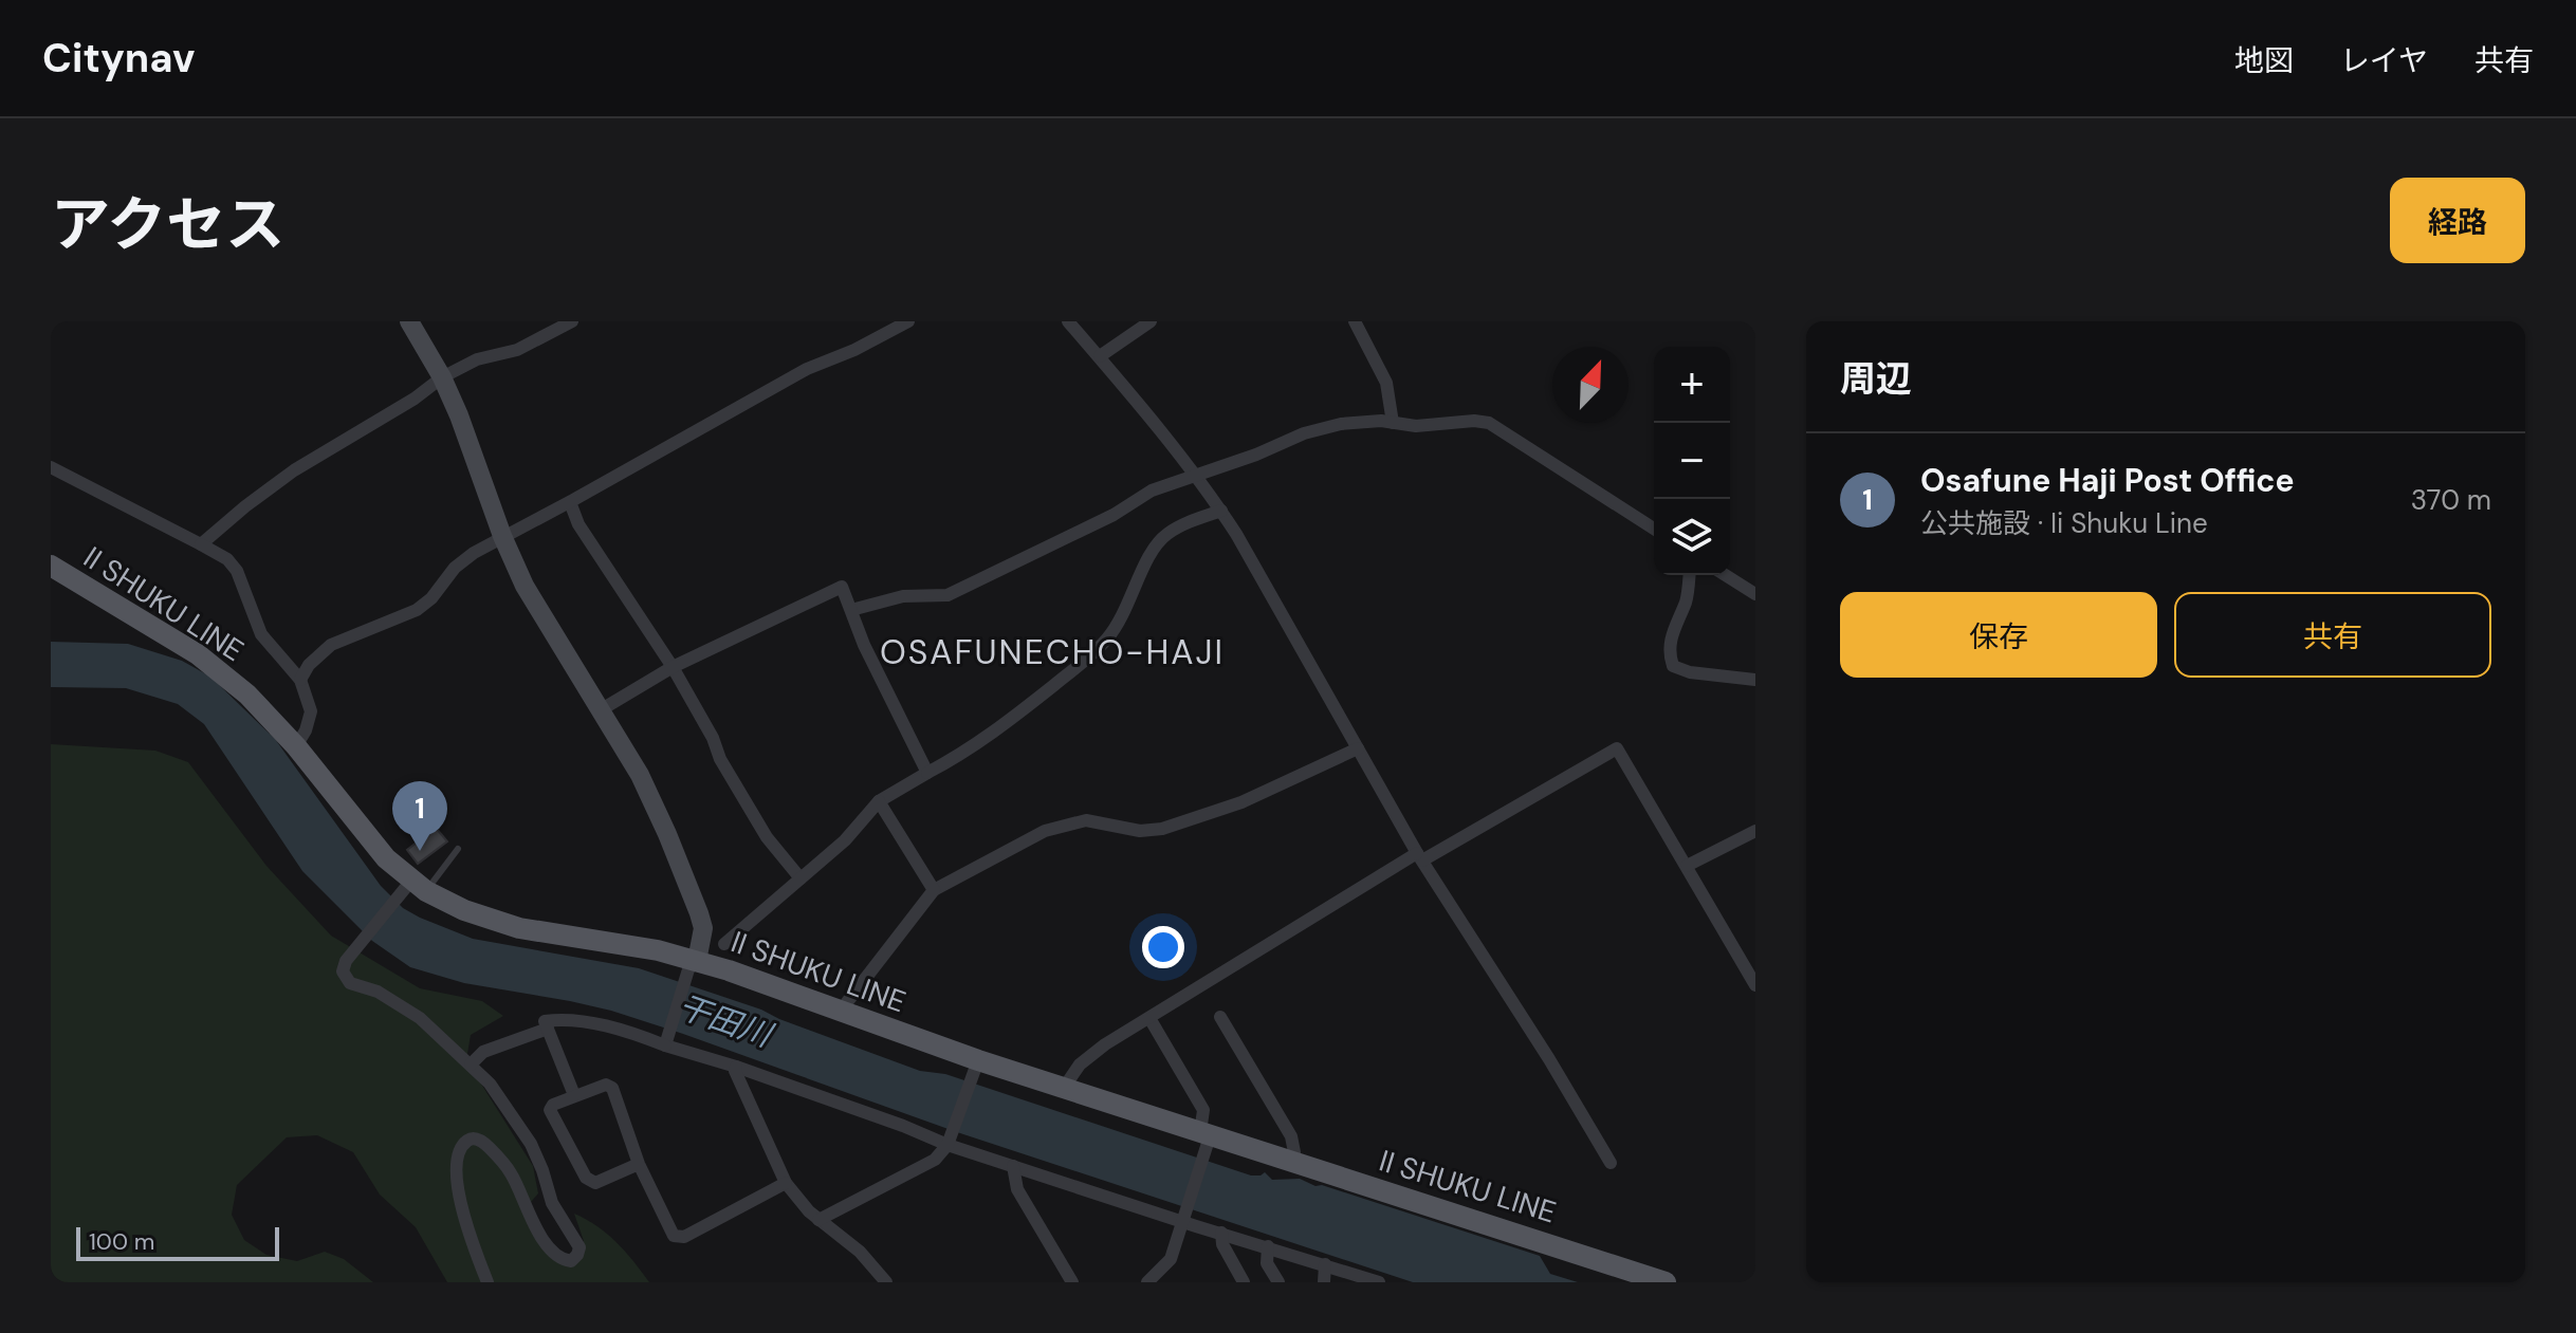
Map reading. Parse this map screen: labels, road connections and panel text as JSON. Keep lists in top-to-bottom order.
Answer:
{
  "streets": {
    "main road": ["II SHUKU LINE"]
  },
  "districts": ["OSAFUNECHO-HAJI"],
  "water": ["干田川"],
  "scale_bar": "100 m",
  "north": "top right",
  "page": {
    "header": "Citynav",
    "nav": ["地図", "レイヤ", "共有"],
    "title": "アクセス",
    "buttons": [
      "経路",
      ["保存", "共有"]
    ],
    "heading": "周辺",
    "map_buttons": ["+", "−"],
    "list": [
      {
        "mark": "1",
        "name": "Osafune Haji Post Office",
        "note": "公共施設 · Ii Shuku Line",
        "value": "370 m"
      }
    ],
    "pins": "1",
    "scale": "100 m"
  }
}
